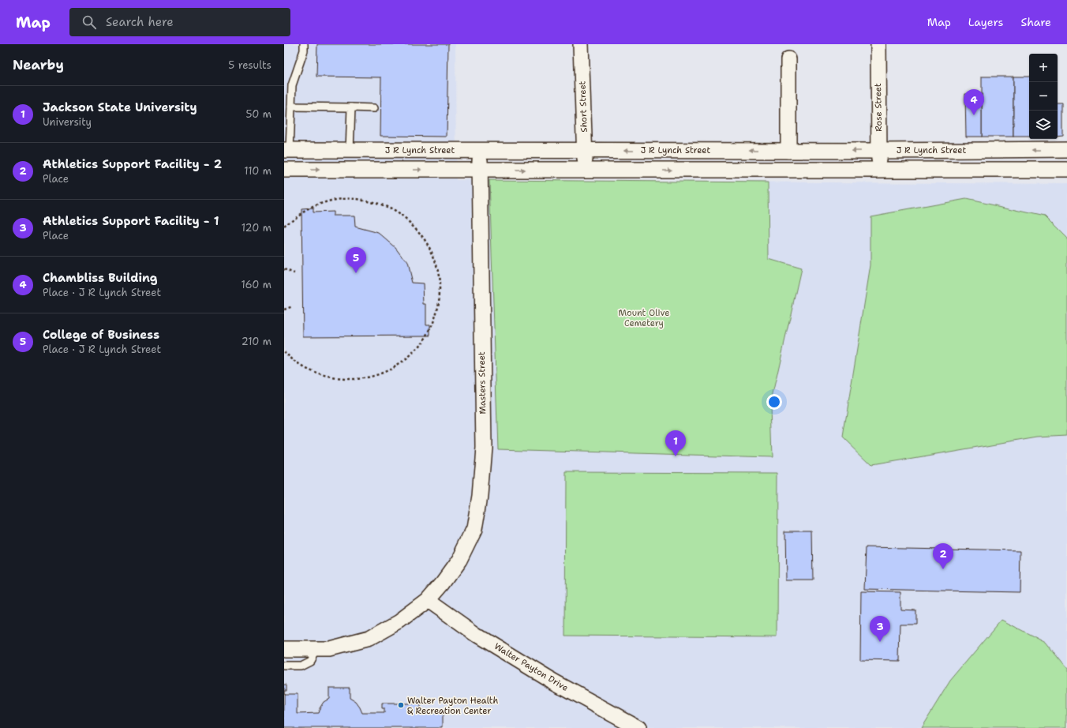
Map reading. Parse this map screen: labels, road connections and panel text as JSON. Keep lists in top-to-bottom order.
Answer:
{
  "streets": {
    "street": [
      "Short Street",
      "Rose Street",
      "J R Lynch Street",
      "Masters Street",
      "Walter Payton Drive"
    ]
  },
  "crossings": [
    ["Short Street", "J R Lynch Street"],
    ["Rose Street", "J R Lynch Street"],
    ["J R Lynch Street", "Masters Street"],
    ["Masters Street", "Walter Payton Drive"]
  ],
  "parks": ["Mount Olive Cemetery"],
  "places": ["Walter Payton Health & Recreation Center"],
  "page": {
    "header": "Map",
    "search": "Search here",
    "nav": ["Map", "Layers", "Share"],
    "heading": ["Nearby", "5 results"],
    "map_buttons": ["+", "−"],
    "list": [
      {
        "mark": "1",
        "name": "Jackson State University",
        "note": "University",
        "value": "50 m"
      },
      {
        "mark": "2",
        "name": "Athletics Support Facility - 2",
        "note": "Place",
        "value": "110 m"
      },
      {
        "mark": "3",
        "name": "Athletics Support Facility - 1",
        "note": "Place",
        "value": "120 m"
      },
      {
        "mark": "4",
        "name": "Chambliss Building",
        "note": "Place · J R Lynch Street",
        "value": "160 m"
      },
      {
        "mark": "5",
        "name": "College of Business",
        "note": "Place · J R Lynch Street",
        "value": "210 m"
      }
    ],
    "pins": [
      "4",
      "5",
      "1",
      "2",
      "3"
    ]
  }
}
